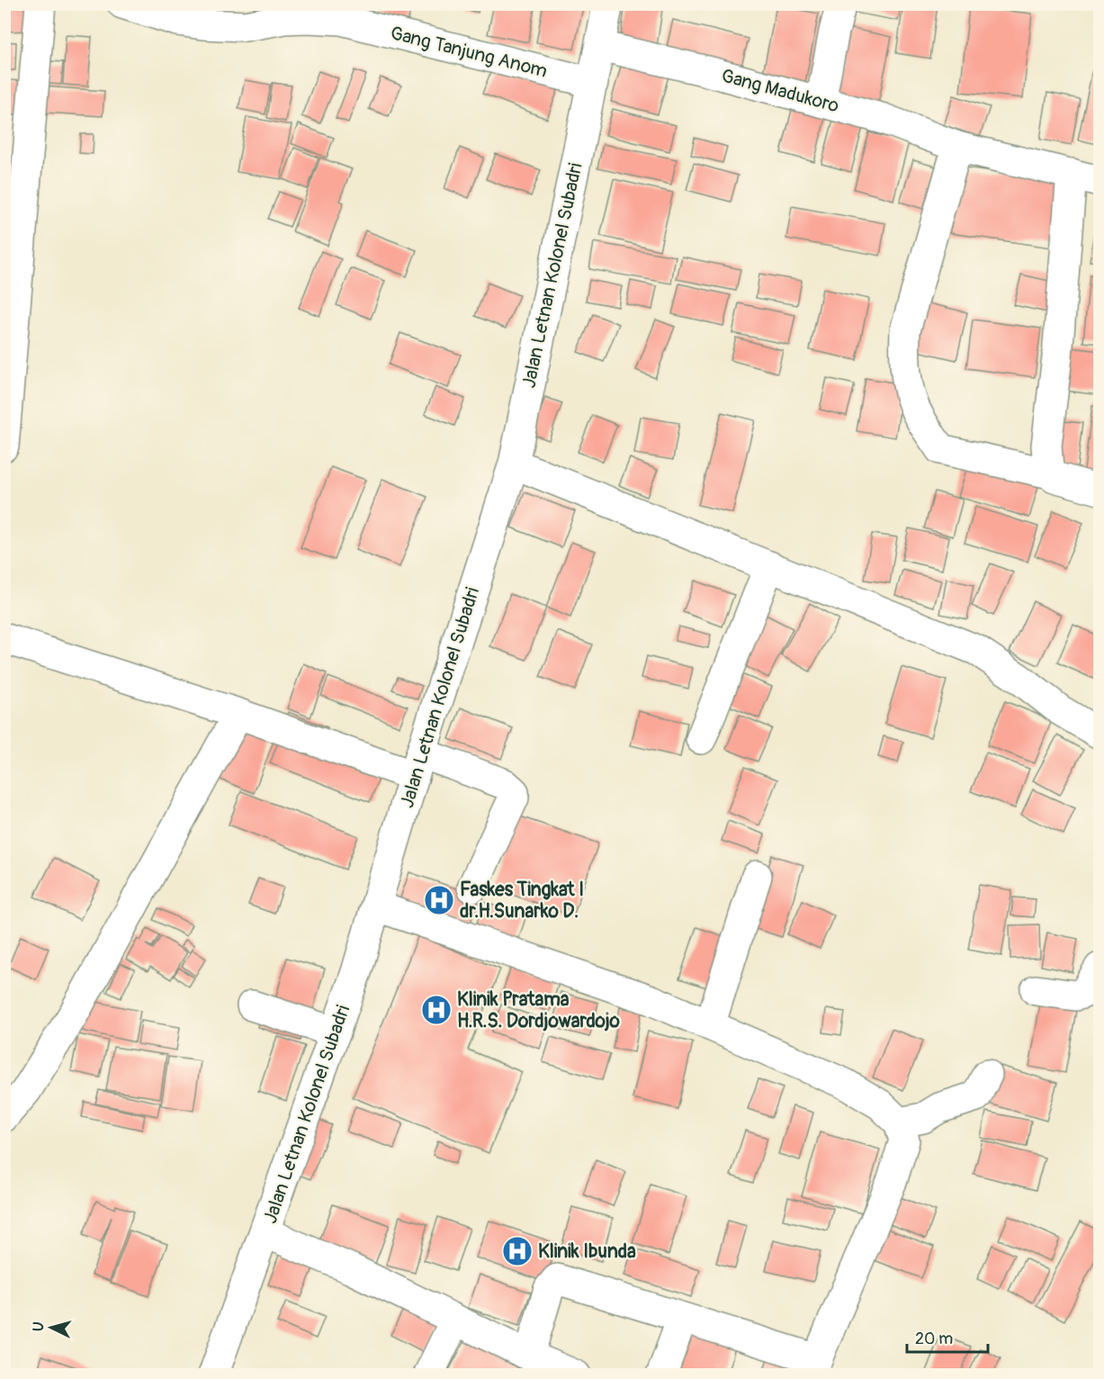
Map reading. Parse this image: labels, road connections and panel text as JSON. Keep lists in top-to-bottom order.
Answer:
{
  "streets": {
    "street": ["Gang Tanjung Anom", "Gang Madukoro", "Jalan Letnan Kolonel Subadri"]
  },
  "crossings": [
    ["Gang Tanjung Anom", "Jalan Letnan Kolonel Subadri"],
    ["Gang Madukoro", "Jalan Letnan Kolonel Subadri"]
  ],
  "places": {
    "hospital": ["Faskes Tingkat I dr.H.Sunarko D.", "Klinik Pratama H.R.S. Dordjowardojo", "Klinik Ibunda"]
  },
  "scale_bar": "20 m",
  "north": "left"
}
